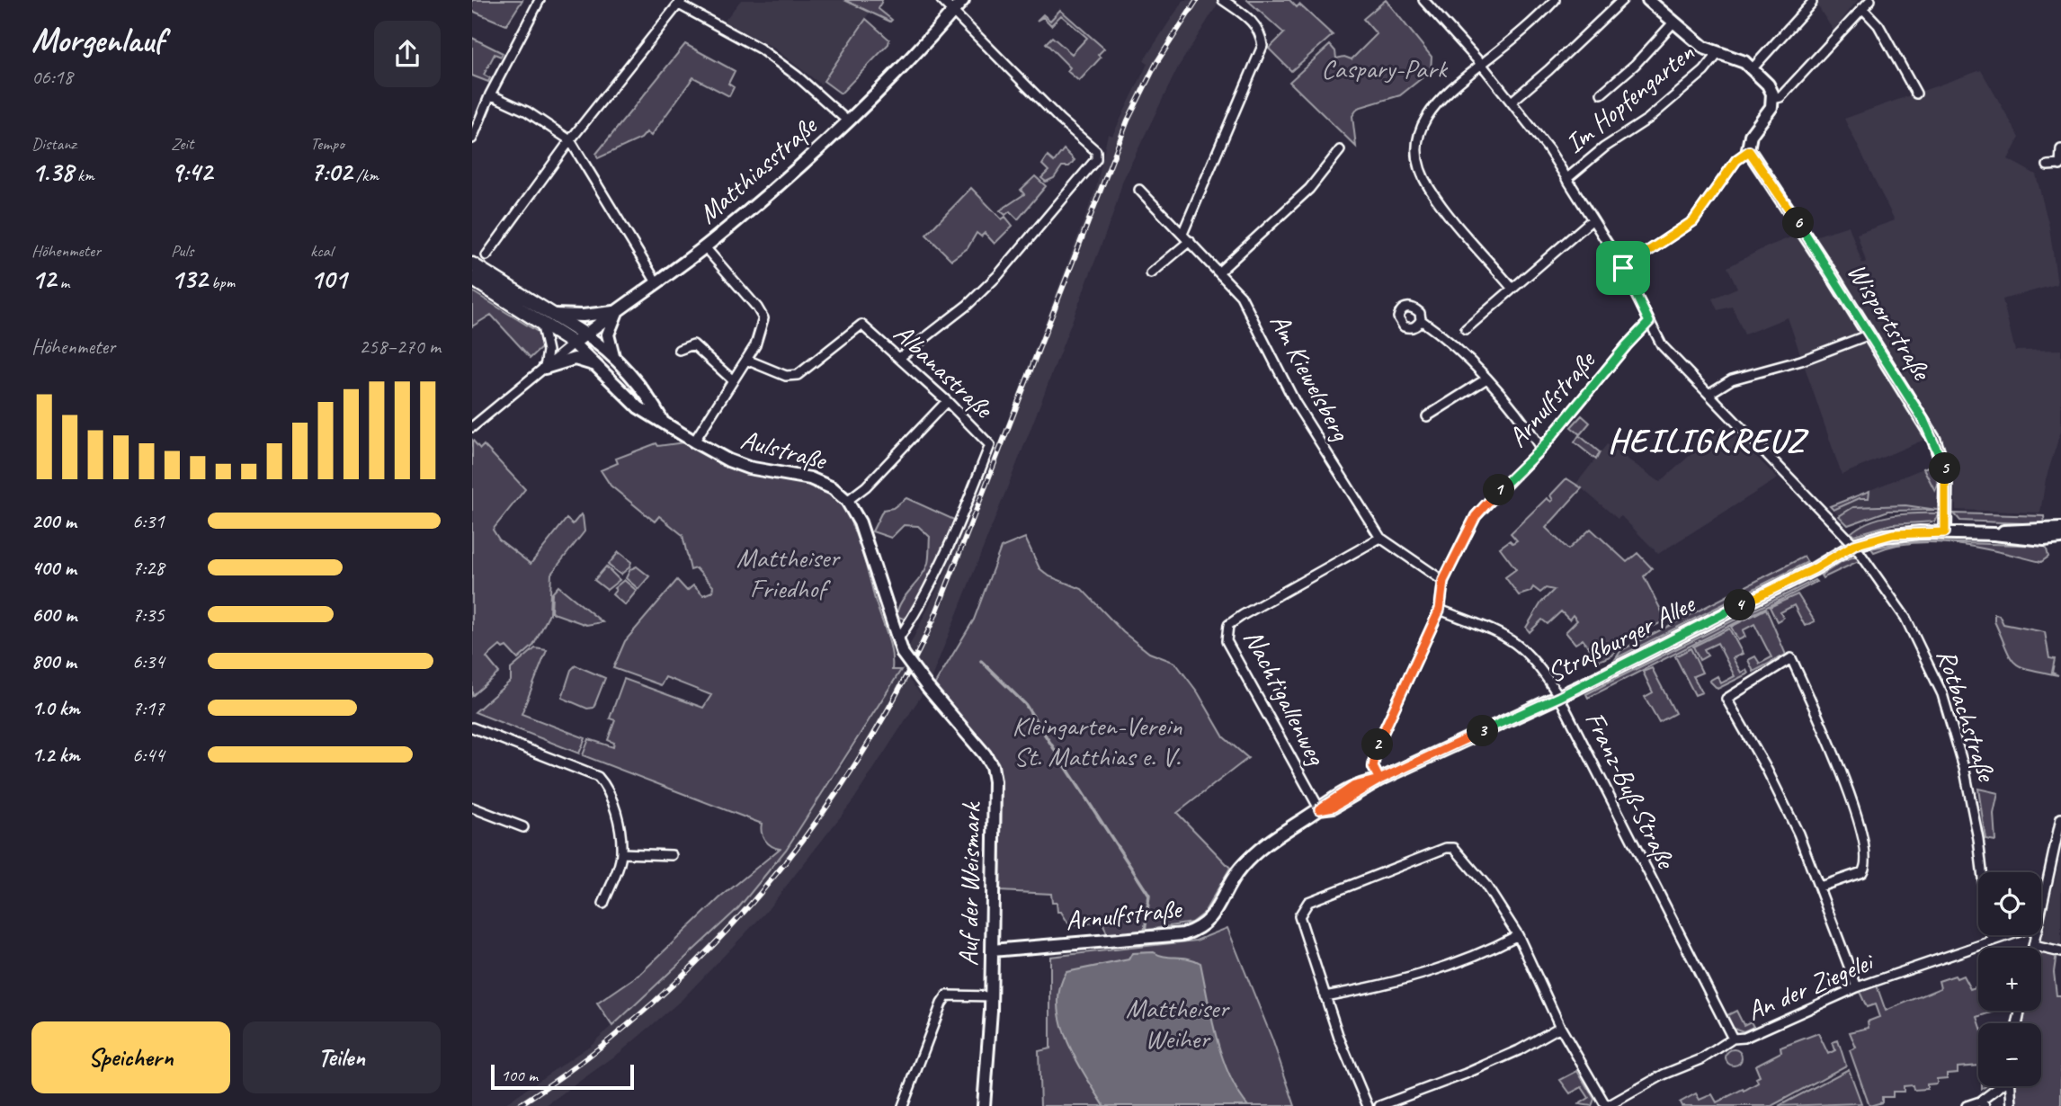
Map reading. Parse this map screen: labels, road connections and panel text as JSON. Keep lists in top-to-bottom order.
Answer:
{
  "streets": {
    "street": [
      "Im Hopfengarten",
      "Matthiasstraße",
      "Wisportstraße",
      "Albanastraße",
      "Am Kiewelsberg",
      "Arnulfstraße",
      "Aulstraße",
      "Straßburger Allee",
      "Nachtigallenweg",
      "Rotbachstraße",
      "Franz-Buß-Straße",
      "Auf der Weismark",
      "An der Ziegelei"
    ]
  },
  "crossings": [
    ["Im Hopfengarten", "Rotbachstraße"],
    ["Matthiasstraße", "Aulstraße"],
    ["Wisportstraße", "Straßburger Allee"],
    ["Albanastraße", "Aulstraße"],
    ["Am Kiewelsberg", "Arnulfstraße"],
    ["Am Kiewelsberg", "Nachtigallenweg"],
    ["Arnulfstraße", "Straßburger Allee"],
    ["Arnulfstraße", "Nachtigallenweg"],
    ["Arnulfstraße", "Rotbachstraße"],
    ["Arnulfstraße", "Franz-Buß-Straße"],
    ["Arnulfstraße", "Auf der Weismark"],
    ["Aulstraße", "Auf der Weismark"],
    ["Straßburger Allee", "Rotbachstraße"],
    ["Straßburger Allee", "Franz-Buß-Straße"],
    ["Rotbachstraße", "An der Ziegelei"],
    ["Franz-Buß-Straße", "An der Ziegelei"]
  ],
  "districts": ["HEILIGKREUZ"],
  "parks": [
    "Caspary-Park",
    "Mattheiser Friedhof",
    "Kleingarten-Verein St. Matthias e. V.",
    "Mattheiser Weiher"
  ],
  "scale_bar": "100 m",
  "page": {
    "heading": ["Morgenlauf", "06:18"],
    "stats": [
      ["Distanz", "1.38 km"],
      ["Zeit", "9:42"],
      ["Tempo", "7:02 /km"],
      ["Höhenmeter", "12 m"],
      ["Puls", "132 bpm"],
      ["kcal", "101"]
    ],
    "pins": [
      "6",
      "5",
      "1",
      "4",
      "3",
      "2"
    ],
    "chart": ["Höhenmeter", "258–270 m"],
    "list": [
      {
        "name": "200 m",
        "note": "6:31"
      },
      {
        "name": "400 m",
        "note": "7:28"
      },
      {
        "name": "600 m",
        "note": "7:35"
      },
      {
        "name": "800 m",
        "note": "6:34"
      },
      {
        "name": "1.0 km",
        "note": "7:17"
      },
      {
        "name": "1.2 km",
        "note": "6:44"
      }
    ],
    "map_buttons": ["+", "−"],
    "buttons": ["Speichern", "Teilen"],
    "scale": "100 m"
  }
}
